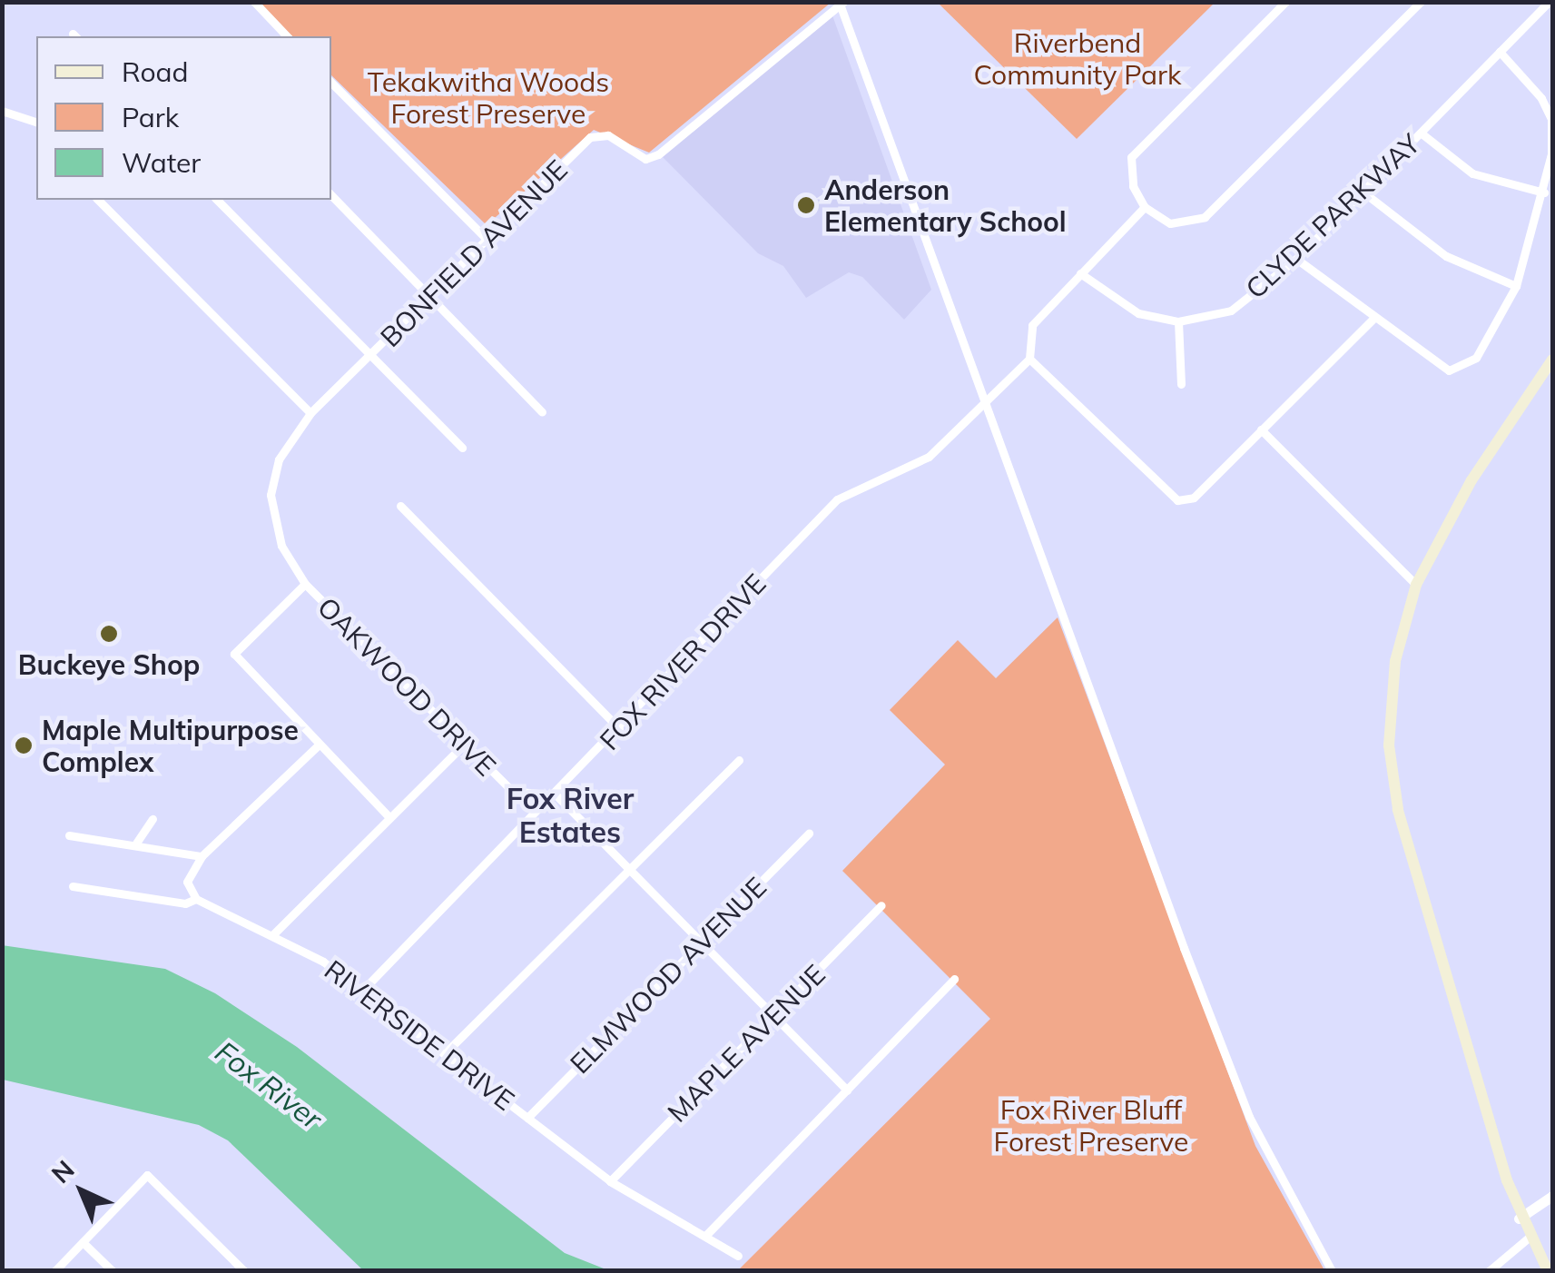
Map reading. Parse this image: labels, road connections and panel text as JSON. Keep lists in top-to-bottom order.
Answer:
{
  "streets": {
    "street": [
      "CLYDE PARKWAY",
      "BONFIELD AVENUE",
      "FOX RIVER DRIVE",
      "OAKWOOD DRIVE",
      "ELMWOOD AVENUE",
      "RIVERSIDE DRIVE",
      "MAPLE AVENUE"
    ]
  },
  "crossings": [
    ["BONFIELD AVENUE", "OAKWOOD DRIVE"],
    ["FOX RIVER DRIVE", "OAKWOOD DRIVE"],
    ["FOX RIVER DRIVE", "RIVERSIDE DRIVE"],
    ["ELMWOOD AVENUE", "RIVERSIDE DRIVE"],
    ["RIVERSIDE DRIVE", "MAPLE AVENUE"]
  ],
  "districts": ["Fox River Estates"],
  "water": ["Fox River"],
  "parks": ["Riverbend Community Park", "Tekakwitha Woods Forest Preserve", "Fox River Bluff Forest Preserve"],
  "places": ["Anderson Elementary School", "Buckeye Shop", "Maple Multipurpose Complex"],
  "legend": ["Road", "Park", "Water"],
  "north": "top left"
}
